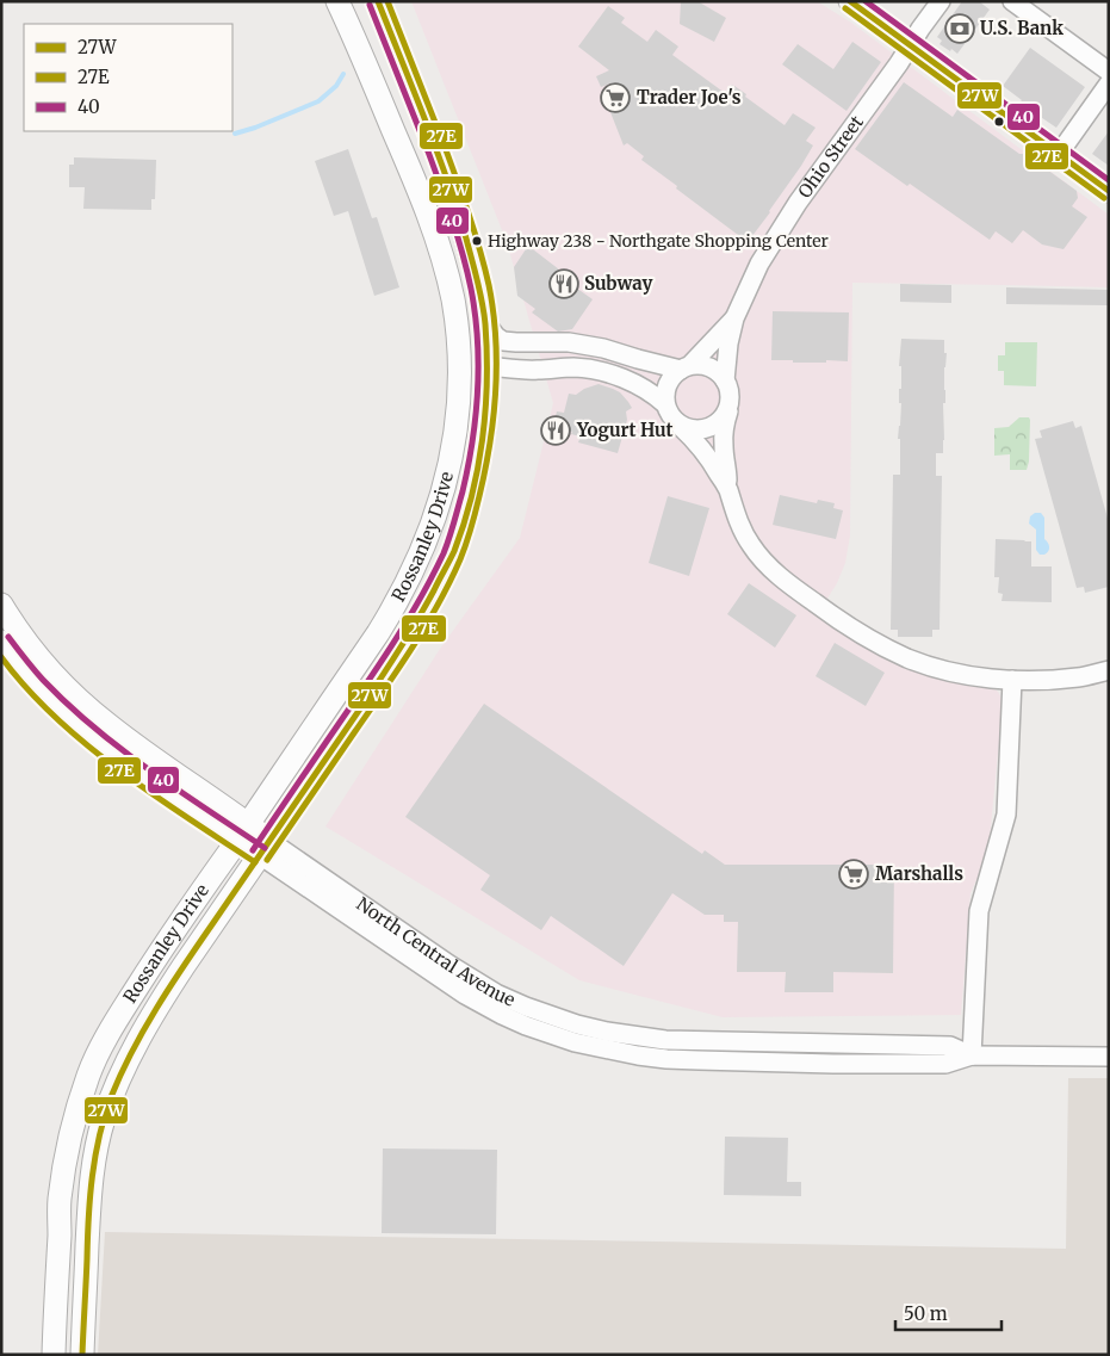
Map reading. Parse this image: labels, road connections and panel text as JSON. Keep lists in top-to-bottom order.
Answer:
{
  "streets": {
    "main road": ["Rossanley Drive", "North Central Avenue"],
    "street": ["Ohio Street"]
  },
  "crossings": [
    ["Rossanley Drive", "North Central Avenue"]
  ],
  "places": {
    "bank": ["U.S. Bank"],
    "supermarket": ["Trader Joe's", "Marshalls"],
    "other": ["Highway 238 - Northgate Shopping Center"],
    "restaurant": ["Subway", "Yogurt Hut"]
  },
  "lines": ["transit line 27W", "transit line 27E", "transit line 40"],
  "legend": ["27W", "27E", "40"],
  "scale_bar": "50 m"
}
